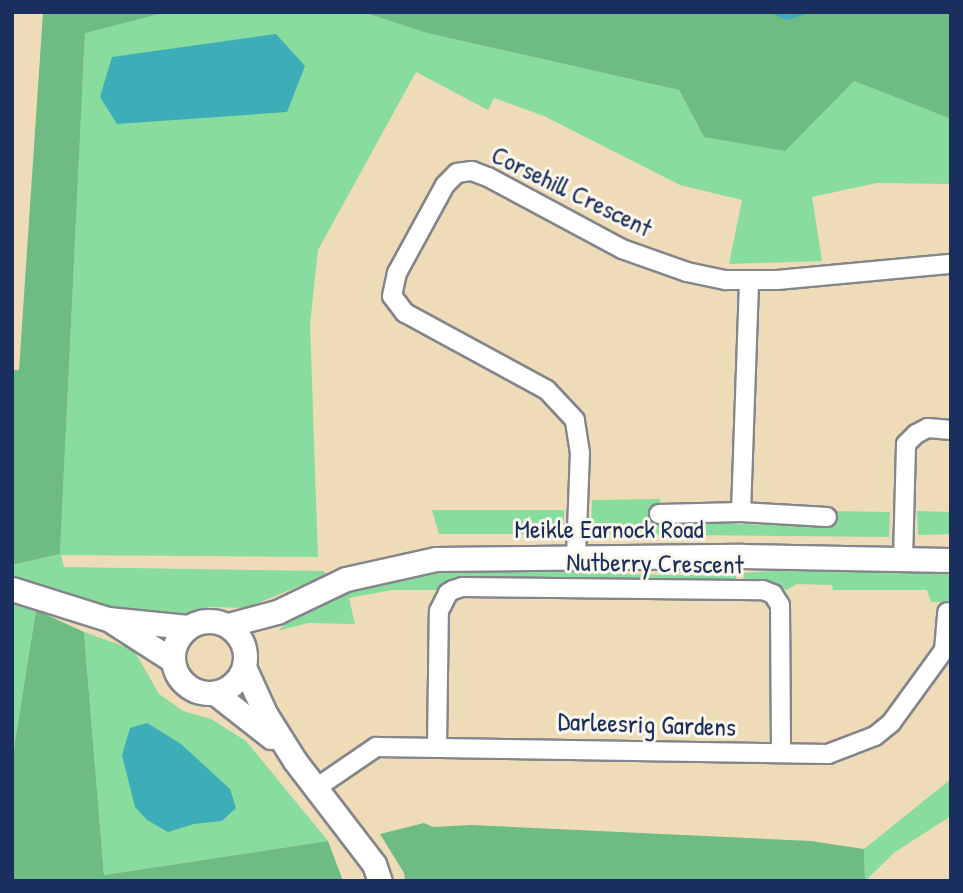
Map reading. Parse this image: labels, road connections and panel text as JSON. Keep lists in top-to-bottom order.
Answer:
{
  "streets": {
    "street": [
      "Corsehill Crescent",
      "Meikle Earnock Road",
      "Nutberry Crescent",
      "Darleesrig Gardens"
    ]
  },
  "crossings": [
    ["Corsehill Crescent", "Meikle Earnock Road"],
    ["Nutberry Crescent", "Darleesrig Gardens"]
  ]
}
